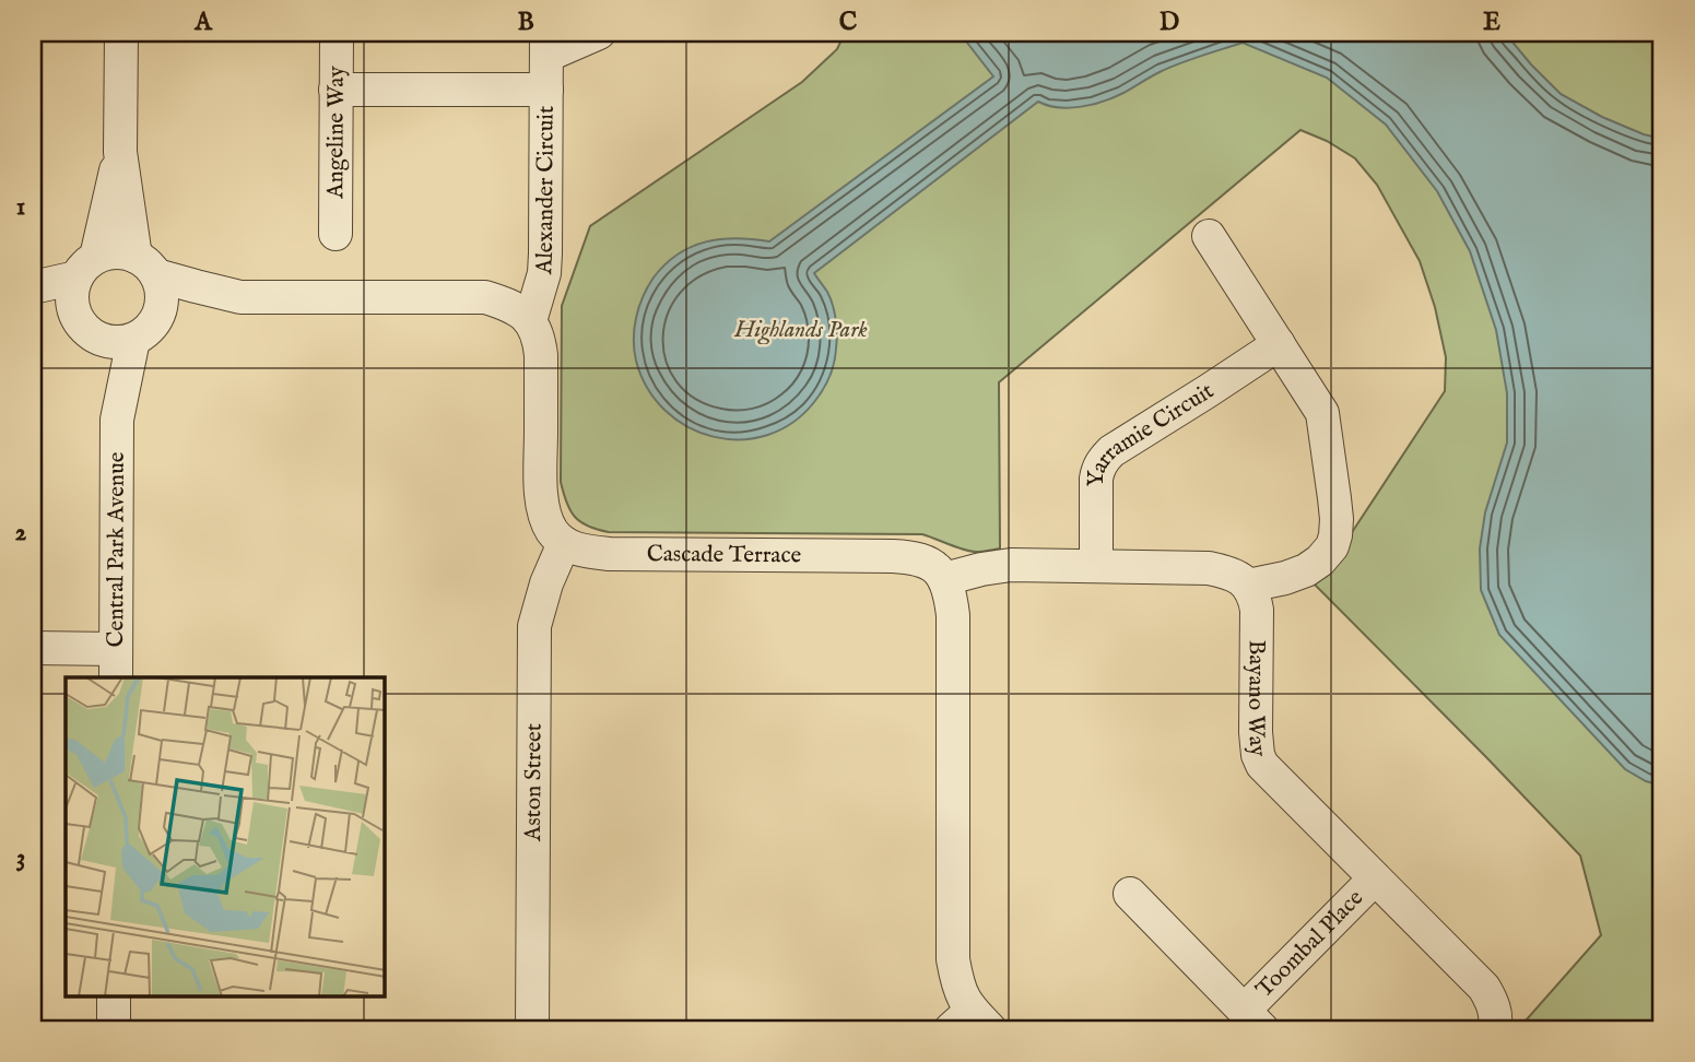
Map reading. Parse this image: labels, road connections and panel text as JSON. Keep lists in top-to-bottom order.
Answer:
{
  "streets": {
    "street": [
      "Angeline Way",
      "Alexander Circuit",
      "Yarramie Circuit",
      "Central Park Avenue",
      "Cascade Terrace",
      "Bayano Way",
      "Aston Street",
      "Toombal Place"
    ]
  },
  "crossings": [
    ["Cascade Terrace", "Aston Street"],
    ["Bayano Way", "Toombal Place"]
  ],
  "parks": ["Highlands Park"],
  "grid": {
    "columns": [
      "A",
      "B",
      "C",
      "D",
      "E"
    ],
    "rows": ["1", "2", "3"]
  }
}
